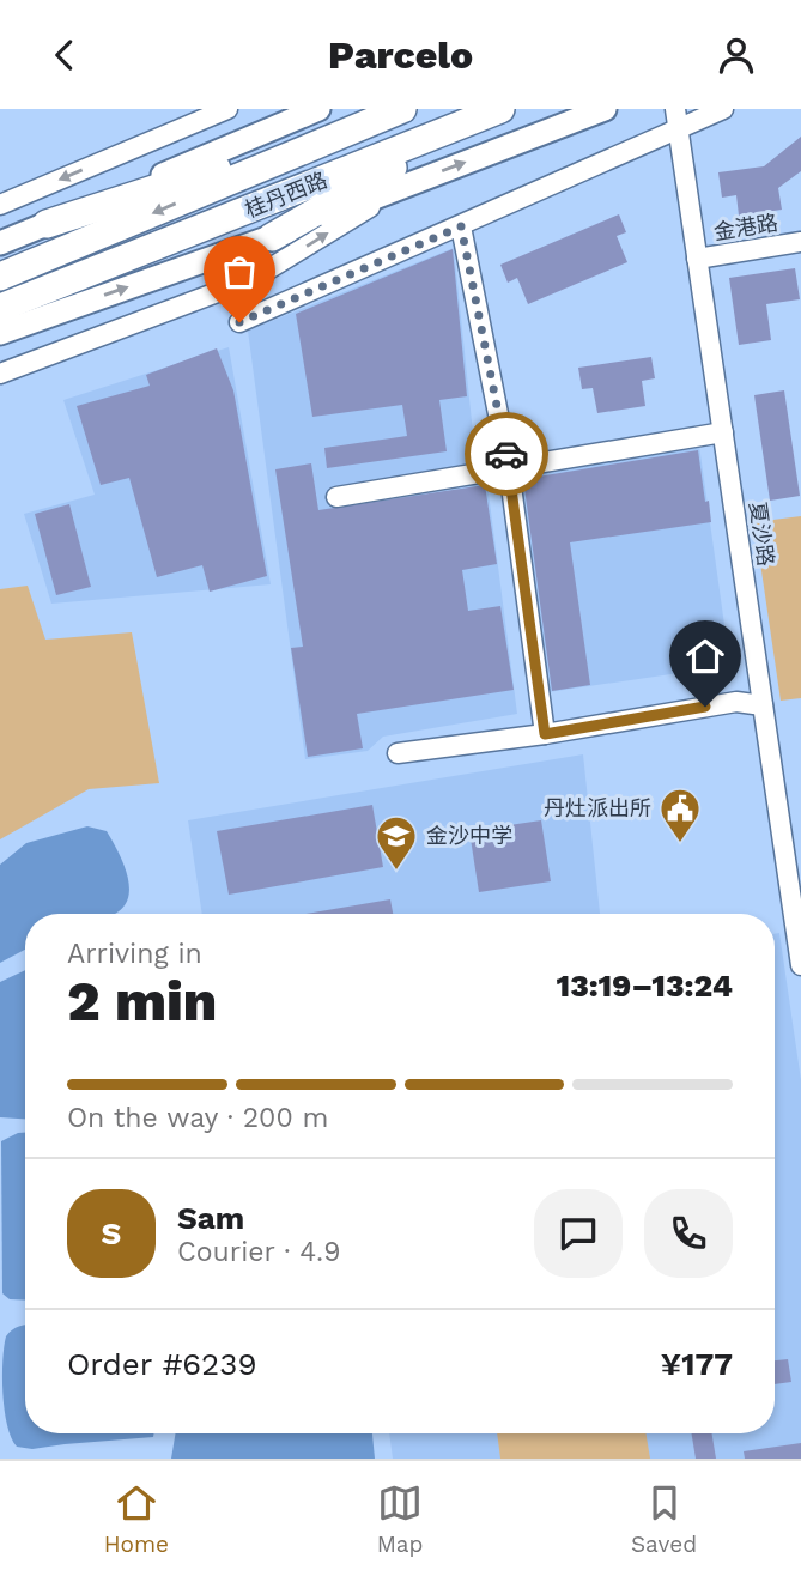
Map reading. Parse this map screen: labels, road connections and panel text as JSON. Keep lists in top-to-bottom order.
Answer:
{
  "streets": {
    "highway": ["桂丹西路"],
    "street": ["金港路", "夏沙路"]
  },
  "crossings": [
    ["金港路", "夏沙路"]
  ],
  "places": {
    "public building": ["丹灶派出所"],
    "school or university": ["金沙中学"]
  },
  "page": {
    "header": "Parcelo",
    "heading": ["2 min", "Arriving in", "13:19–13:24"],
    "panel": [
      "Sam",
      "Courier · 4.9",
      "Order #6239",
      "¥177"
    ],
    "bar": "On the way · 200 m",
    "round": "S",
    "tabs": ["Home", "Map", "Saved"]
  }
}
